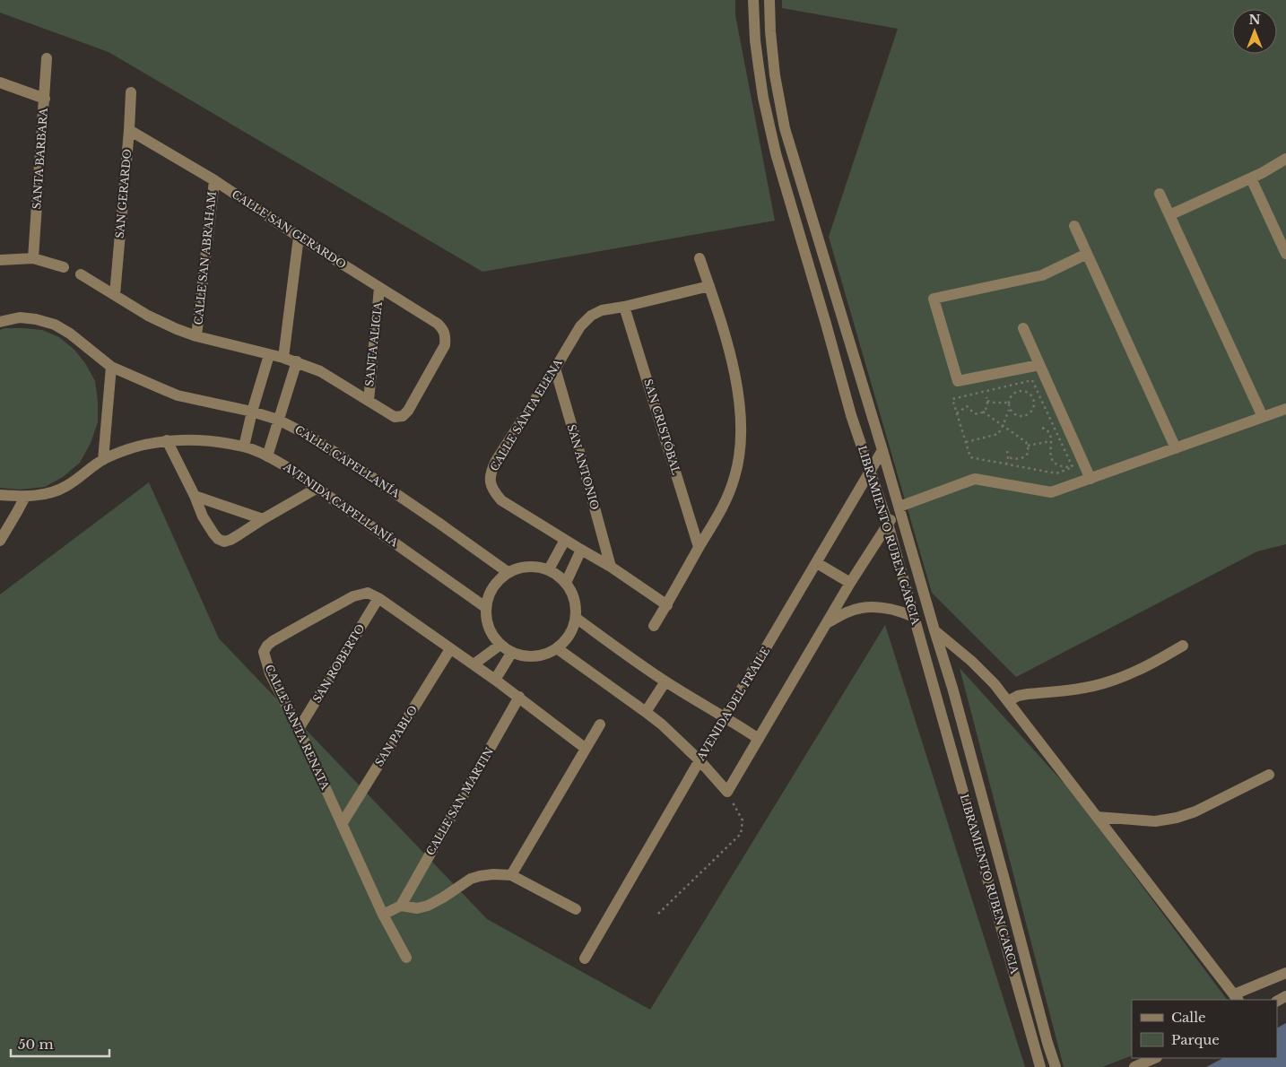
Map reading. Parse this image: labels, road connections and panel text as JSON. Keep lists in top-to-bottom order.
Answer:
{
  "streets": {
    "street": [
      "SANTA BARBARA",
      "SAN GERARDO",
      "CALLE SAN GERARDO",
      "CALLE SAN ABRAHAM",
      "SANTA ALICIA",
      "CALLE SANTA ELENA",
      "SAN CRISTÓBAL",
      "CALLE CAPELLANÍA",
      "SAN ANTONIO",
      "AVENIDA CAPELLANÍA",
      "LIBRAMIENTO RUBEN GARCIA",
      "SAN ROBERTO",
      "AVENIDA DEL FRAILE",
      "CALLE SANTA RENATA",
      "SAN PABLO",
      "CALLE SAN MARTIN"
    ]
  },
  "crossings": [
    ["SAN GERARDO", "CALLE SAN GERARDO"],
    ["CALLE SAN GERARDO", "CALLE SAN ABRAHAM"],
    ["CALLE SAN GERARDO", "SANTA ALICIA"],
    ["CALLE SANTA ELENA", "SAN CRISTÓBAL"],
    ["CALLE SANTA ELENA", "SAN ANTONIO"],
    ["CALLE CAPELLANÍA", "AVENIDA CAPELLANÍA"],
    ["LIBRAMIENTO RUBEN GARCIA", "AVENIDA DEL FRAILE"],
    ["SAN ROBERTO", "CALLE SANTA RENATA"],
    ["CALLE SANTA RENATA", "SAN PABLO"],
    ["CALLE SANTA RENATA", "CALLE SAN MARTIN"]
  ],
  "legend": ["Calle", "Parque"],
  "scale_bar": "50 m",
  "north": "top"
}
